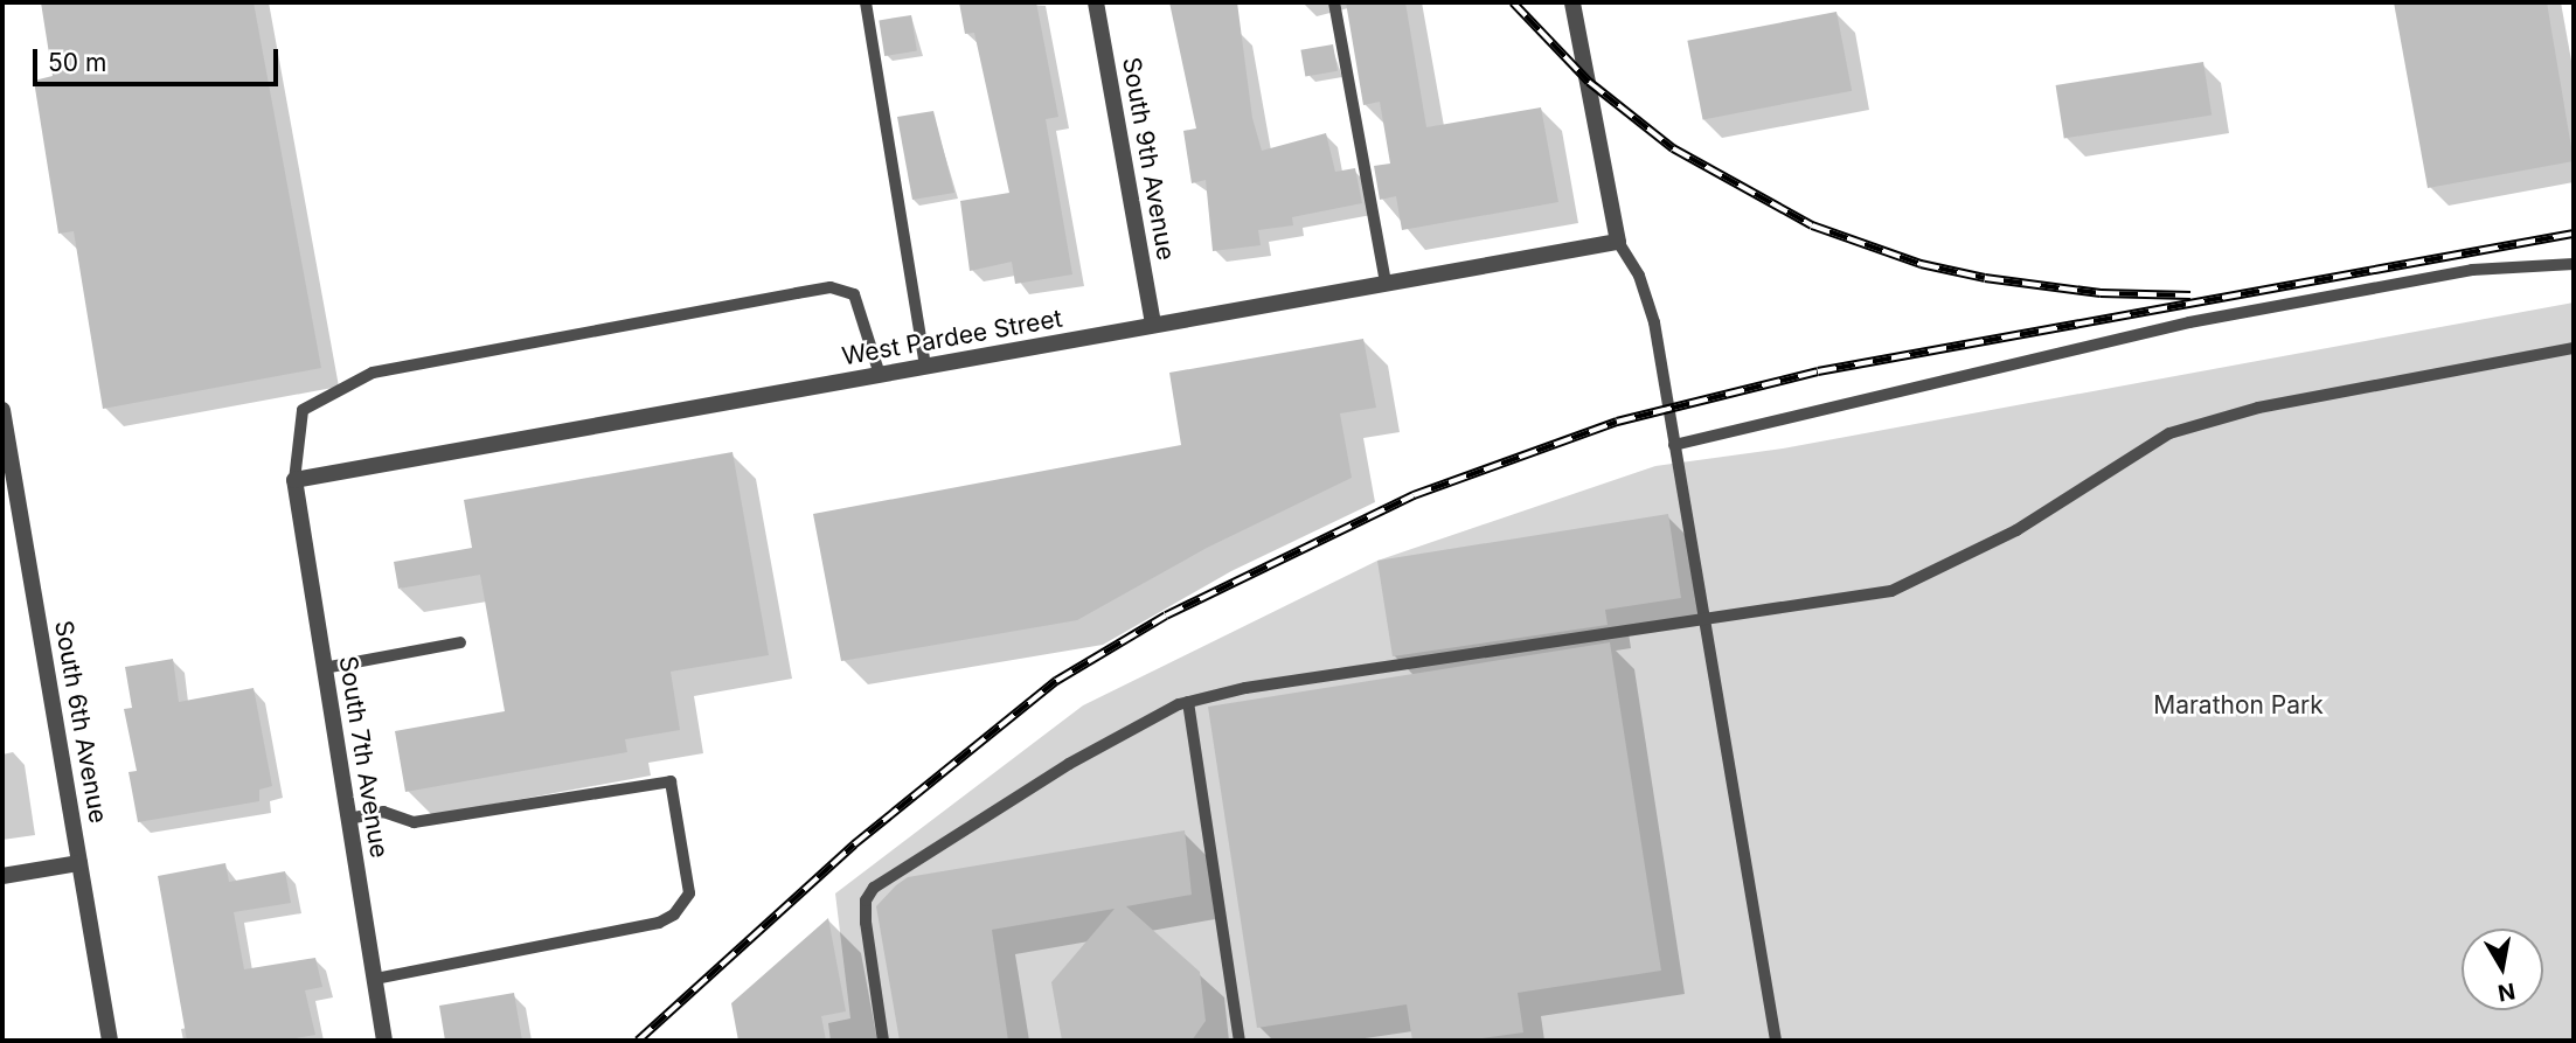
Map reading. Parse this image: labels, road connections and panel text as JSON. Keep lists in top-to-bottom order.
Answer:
{
  "streets": {
    "street": [
      "South 9th Avenue",
      "West Pardee Street",
      "South 6th Avenue",
      "South 7th Avenue"
    ]
  },
  "crossings": [
    ["South 9th Avenue", "West Pardee Street"],
    ["West Pardee Street", "South 7th Avenue"]
  ],
  "parks": ["Marathon Park"],
  "scale_bar": "50 m",
  "north": "bottom"
}
